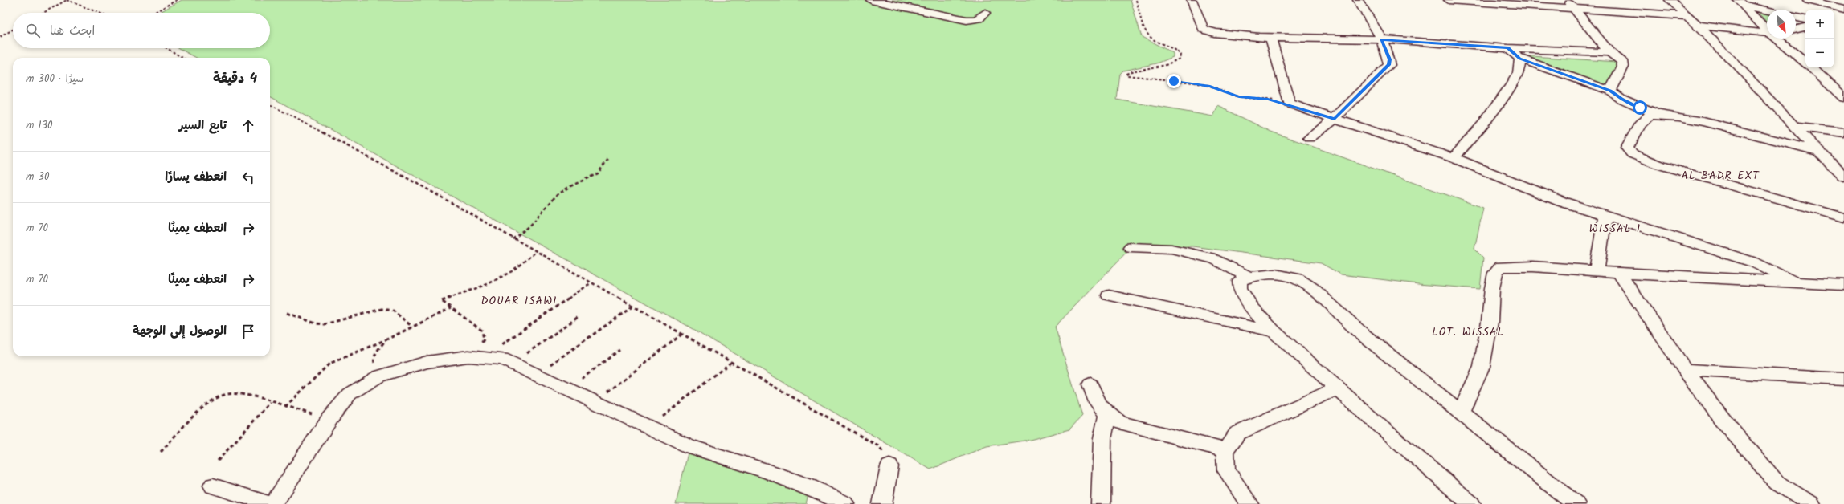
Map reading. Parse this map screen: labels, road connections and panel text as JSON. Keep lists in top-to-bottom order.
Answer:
{
  "districts": [
    "AL BADR EXT",
    "WISSAL 1",
    "DOUAR ISAWI",
    "LOT. WISSAL"
  ],
  "north": "bottom right",
  "page": {
    "map_buttons": ["+", "−"],
    "search": "ابحث هنا",
    "heading": ["4 دقيقة", "سيرًا · 300 m"],
    "list": [
      ["تابع السير", "130 m"],
      ["انعطف يسارًا", "30 m"],
      ["انعطف يمينًا", "70 m"],
      ["انعطف يمينًا", "70 m"],
      "الوصول إلى الوجهة"
    ]
  }
}
